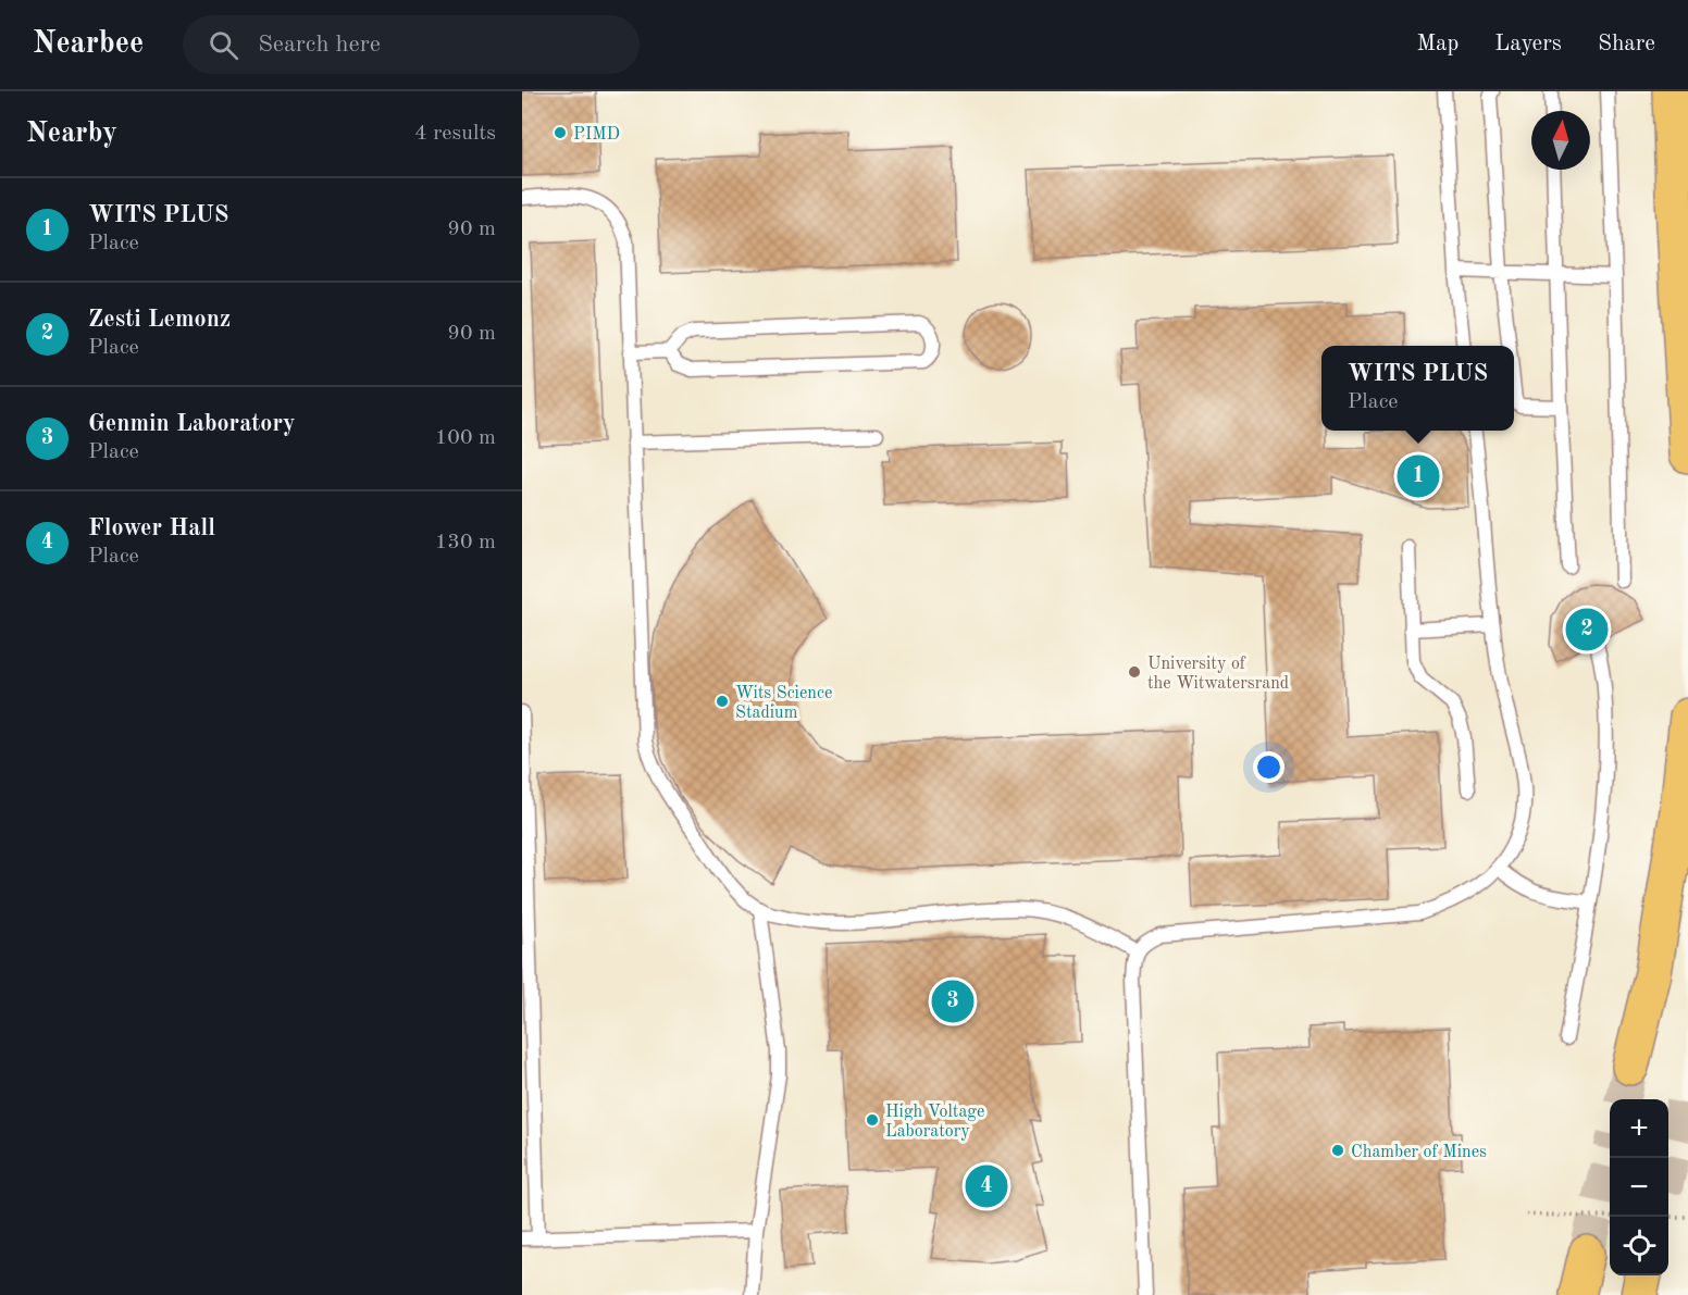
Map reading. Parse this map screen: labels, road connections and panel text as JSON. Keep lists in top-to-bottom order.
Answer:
{
  "places": [
    "PIMD",
    "University of the Witwatersrand",
    "Wits Science Stadium",
    "High Voltage Laboratory",
    "Chamber of Mines"
  ],
  "north": "top",
  "page": {
    "header": "Nearbee",
    "search": "Search here",
    "nav": ["Map", "Layers", "Share"],
    "heading": ["Nearby", "4 results"],
    "list": [
      {
        "mark": "1",
        "name": "WITS PLUS",
        "note": "Place",
        "value": "90 m"
      },
      {
        "mark": "2",
        "name": "Zesti Lemonz",
        "note": "Place",
        "value": "90 m"
      },
      {
        "mark": "3",
        "name": "Genmin Laboratory",
        "note": "Place",
        "value": "100 m"
      },
      {
        "mark": "4",
        "name": "Flower Hall",
        "note": "Place",
        "value": "130 m"
      }
    ],
    "popup": ["WITS PLUS", "Place"],
    "pins": [
      "1",
      "2",
      "3",
      "4"
    ],
    "map_buttons": ["+", "−"]
  }
}
